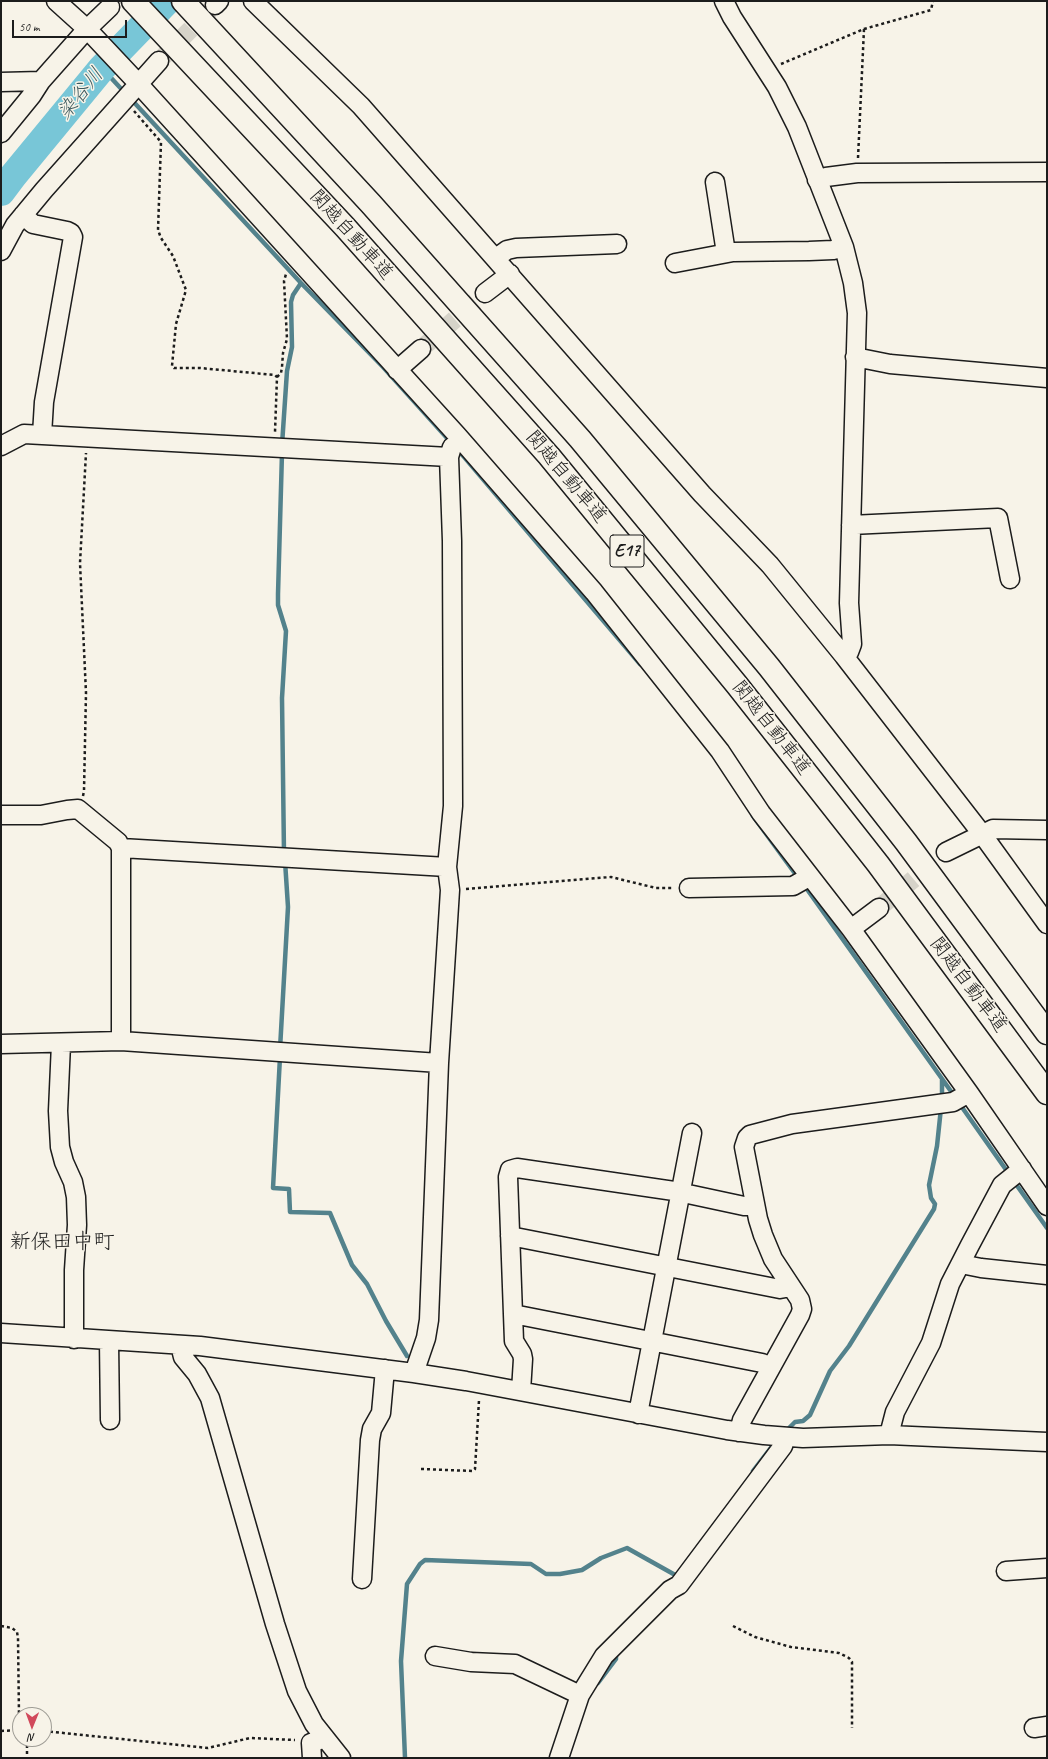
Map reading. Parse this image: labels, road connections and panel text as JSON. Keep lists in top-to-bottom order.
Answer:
{
  "streets": {
    "highway": ["関越自動車道", "E17"]
  },
  "districts": ["新保田中町"],
  "water": ["染谷川"],
  "scale_bar": "50 m",
  "north": "bottom"
}
